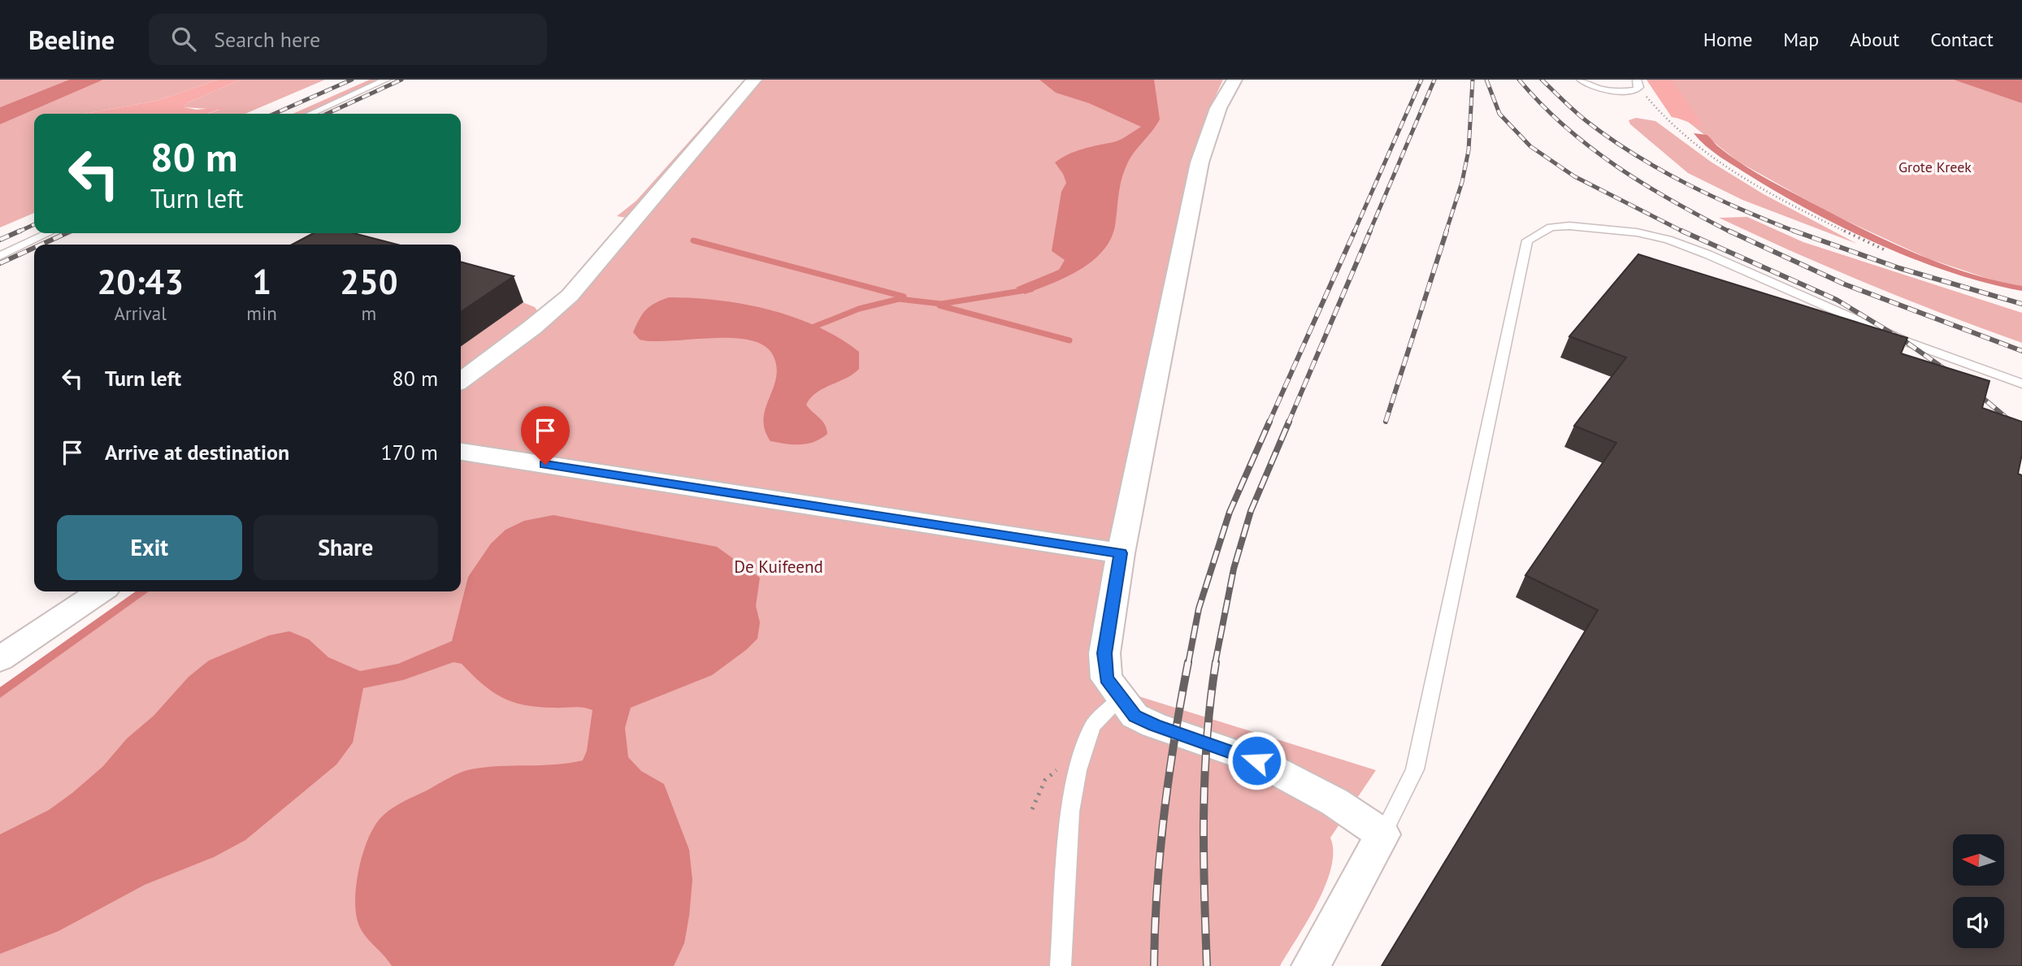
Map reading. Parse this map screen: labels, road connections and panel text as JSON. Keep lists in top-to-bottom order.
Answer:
{
  "parks": ["Grote Kreek", "De Kuifeend"],
  "north": "left",
  "page": {
    "header": "Beeline",
    "search": "Search here",
    "nav": [
      "Home",
      "Map",
      "About",
      "Contact"
    ],
    "turn": ["80 m", "Turn left"],
    "eta": [
      "20:43",
      "Arrival",
      "1",
      "min",
      "250",
      "m"
    ],
    "list": [
      {
        "name": "Turn left",
        "value": "80 m"
      },
      {
        "name": "Arrive at destination",
        "value": "170 m"
      }
    ],
    "buttons": ["Exit", "Share"]
  }
}
